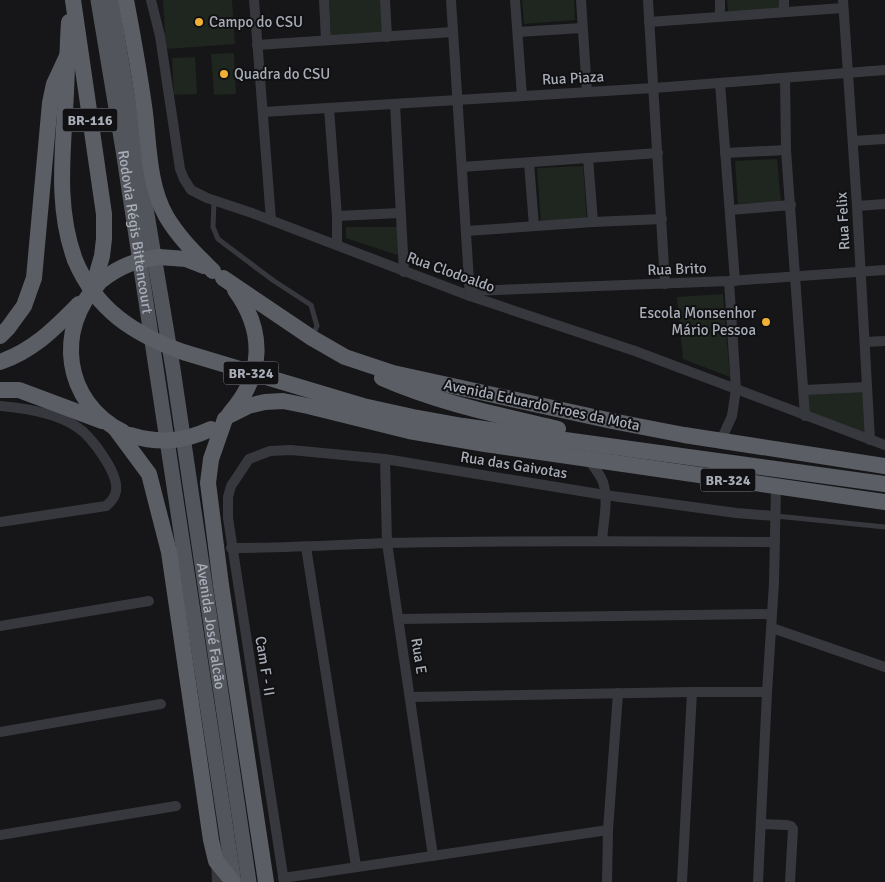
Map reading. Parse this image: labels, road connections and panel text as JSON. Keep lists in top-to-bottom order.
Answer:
{
  "streets": {
    "highway": ["BR-116", "BR-324", "Avenida Eduardo Froes da Mota"],
    "main road": ["Rodovia Régis Bittencourt", "Avenida José Falcão"],
    "street": [
      "Rua Piaza",
      "Rua Felix",
      "Rua Brito",
      "Rua Clodoaldo",
      "Rua das Gaivotas",
      "Rua E",
      "Cam F - II"
    ]
  },
  "crossings": [
    ["Rua Piaza", "Rua Felix"],
    ["BR-116", "BR-324"],
    ["BR-116", "Avenida Eduardo Froes da Mota"],
    ["Rua Felix", "Rua Brito"],
    ["Rua Felix", "Rua Clodoaldo"],
    ["Rodovia Régis Bittencourt", "Avenida José Falcão"],
    ["Rua Brito", "Rua Clodoaldo"],
    ["BR-324", "Avenida Eduardo Froes da Mota"],
    ["Rua das Gaivotas", "Rua E"],
    ["Rua das Gaivotas", "Cam F - II"]
  ],
  "places": ["Campo do CSU", "Quadra do CSU", "Escola Monsenhor Mário Pessoa"]
}
